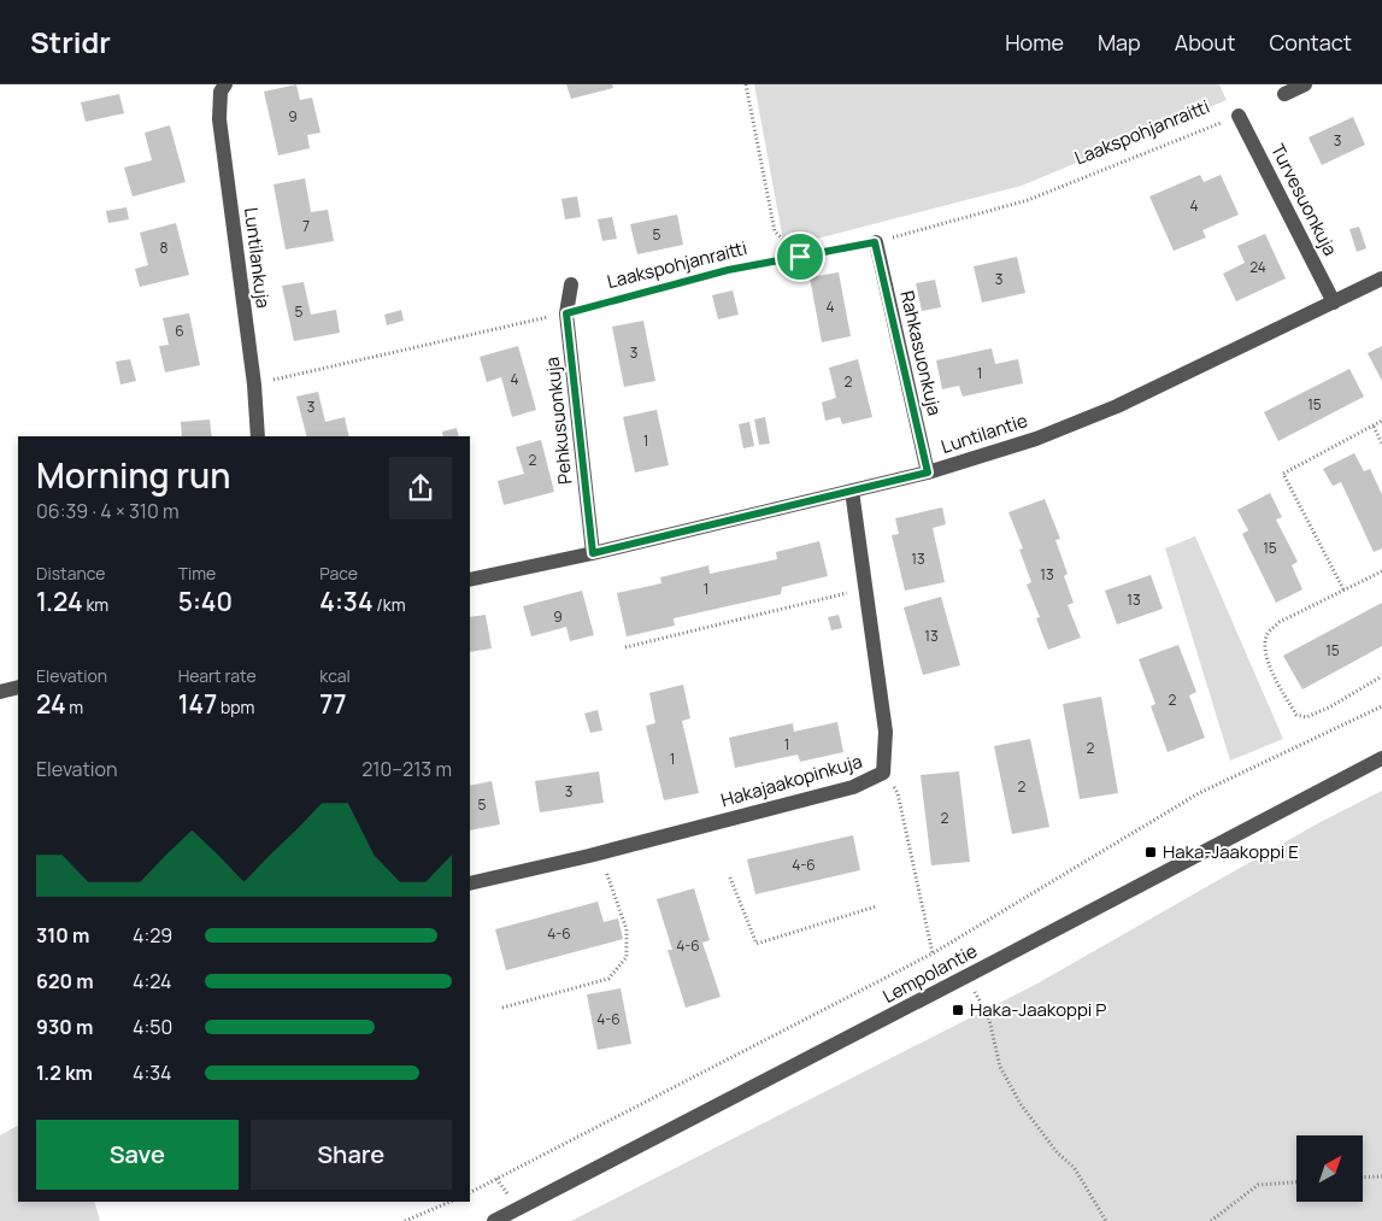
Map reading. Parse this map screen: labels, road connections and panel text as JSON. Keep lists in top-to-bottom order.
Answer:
{
  "streets": {
    "street": [
      "Turvesuonkuja",
      "Luntilankuja",
      "Rahkasuonkuja",
      "Pehkusuonkuja",
      "Luntilantie",
      "Hakajaakopinkuja",
      "Lempolantie"
    ],
    "path": ["Laakspohjanraitti"]
  },
  "crossings": [
    ["Laakspohjanraitti", "Turvesuonkuja"],
    ["Laakspohjanraitti", "Luntilankuja"],
    ["Laakspohjanraitti", "Rahkasuonkuja"],
    ["Laakspohjanraitti", "Pehkusuonkuja"],
    ["Turvesuonkuja", "Luntilantie"],
    ["Rahkasuonkuja", "Luntilantie"],
    ["Pehkusuonkuja", "Luntilantie"],
    ["Luntilantie", "Hakajaakopinkuja"]
  ],
  "places": {
    "transit": ["Haka-Jaakoppi E", "Haka-Jaakoppi P"]
  },
  "house_numbers": [
    "9",
    "3",
    "4",
    "7",
    "5",
    "8",
    "24",
    "3",
    "4",
    "5",
    "6",
    "3",
    "1",
    "4",
    "2",
    "15",
    "3",
    "1",
    "2",
    "15",
    "13",
    "13",
    "1",
    "13",
    "9",
    "13",
    "15",
    "2",
    "1",
    "2",
    "1",
    "2",
    "3",
    "5",
    "2",
    "4-6",
    "4-6",
    "4-6",
    "4-6"
  ],
  "north": "top right",
  "page": {
    "header": "Stridr",
    "nav": [
      "Home",
      "Map",
      "About",
      "Contact"
    ],
    "heading": ["Morning run", "06:39 · 4 × 310 m"],
    "stats": [
      ["Distance", "1.24 km"],
      ["Time", "5:40"],
      ["Pace", "4:34 /km"],
      ["Elevation", "24 m"],
      ["Heart rate", "147 bpm"],
      ["kcal", "77"]
    ],
    "chart": ["Elevation", "210–213 m"],
    "list": [
      {
        "name": "310 m",
        "note": "4:29"
      },
      {
        "name": "620 m",
        "note": "4:24"
      },
      {
        "name": "930 m",
        "note": "4:50"
      },
      {
        "name": "1.2 km",
        "note": "4:34"
      }
    ],
    "buttons": ["Save", "Share"]
  }
}
